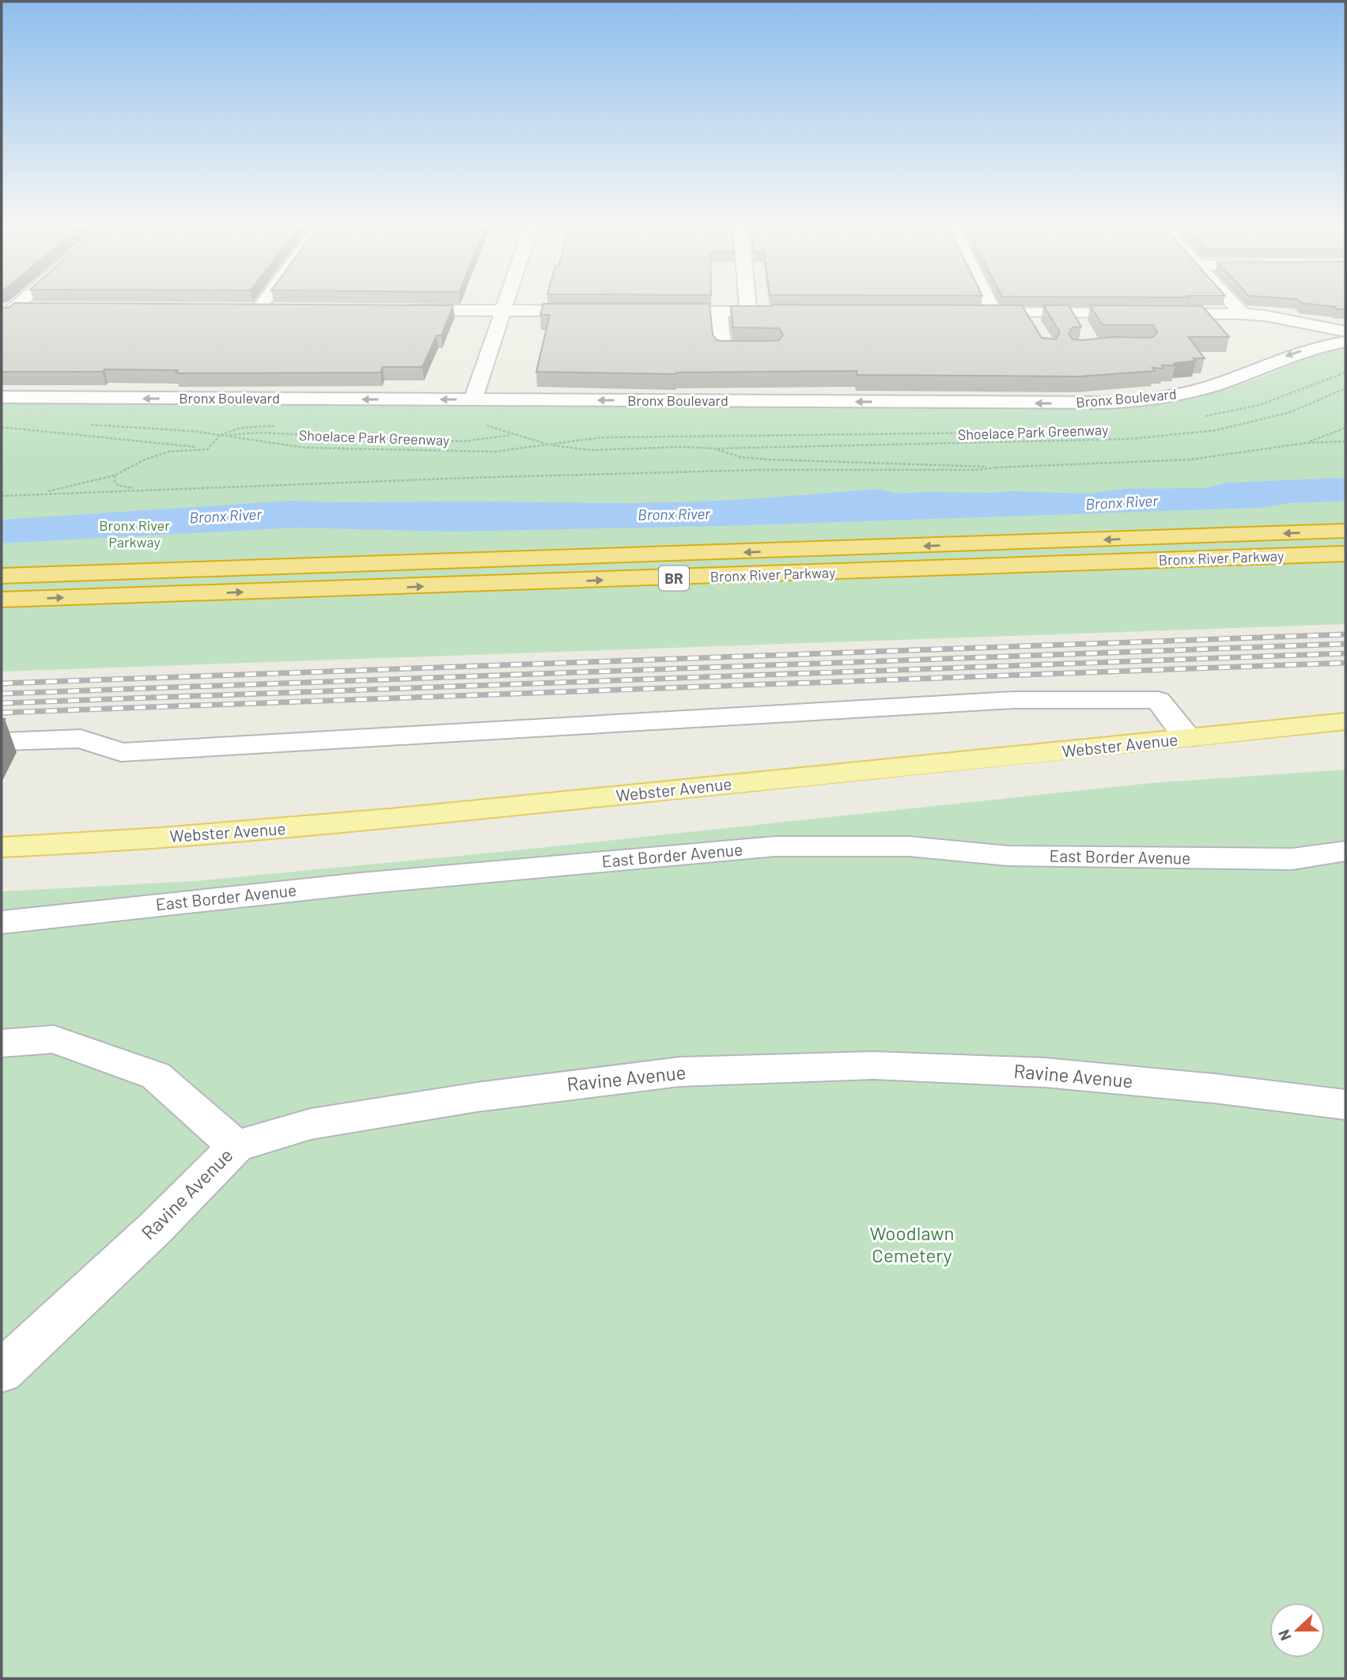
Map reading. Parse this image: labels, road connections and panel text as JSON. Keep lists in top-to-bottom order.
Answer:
{
  "streets": {
    "highway": ["Bronx River Parkway", "BR"],
    "main road": ["Webster Avenue"],
    "street": ["Bronx Boulevard", "East Border Avenue", "Ravine Avenue"],
    "path": ["Shoelace Park Greenway"]
  },
  "water": ["Bronx River"],
  "parks": ["Bronx River Parkway", "Woodlawn Cemetery"],
  "north": "left"
}
